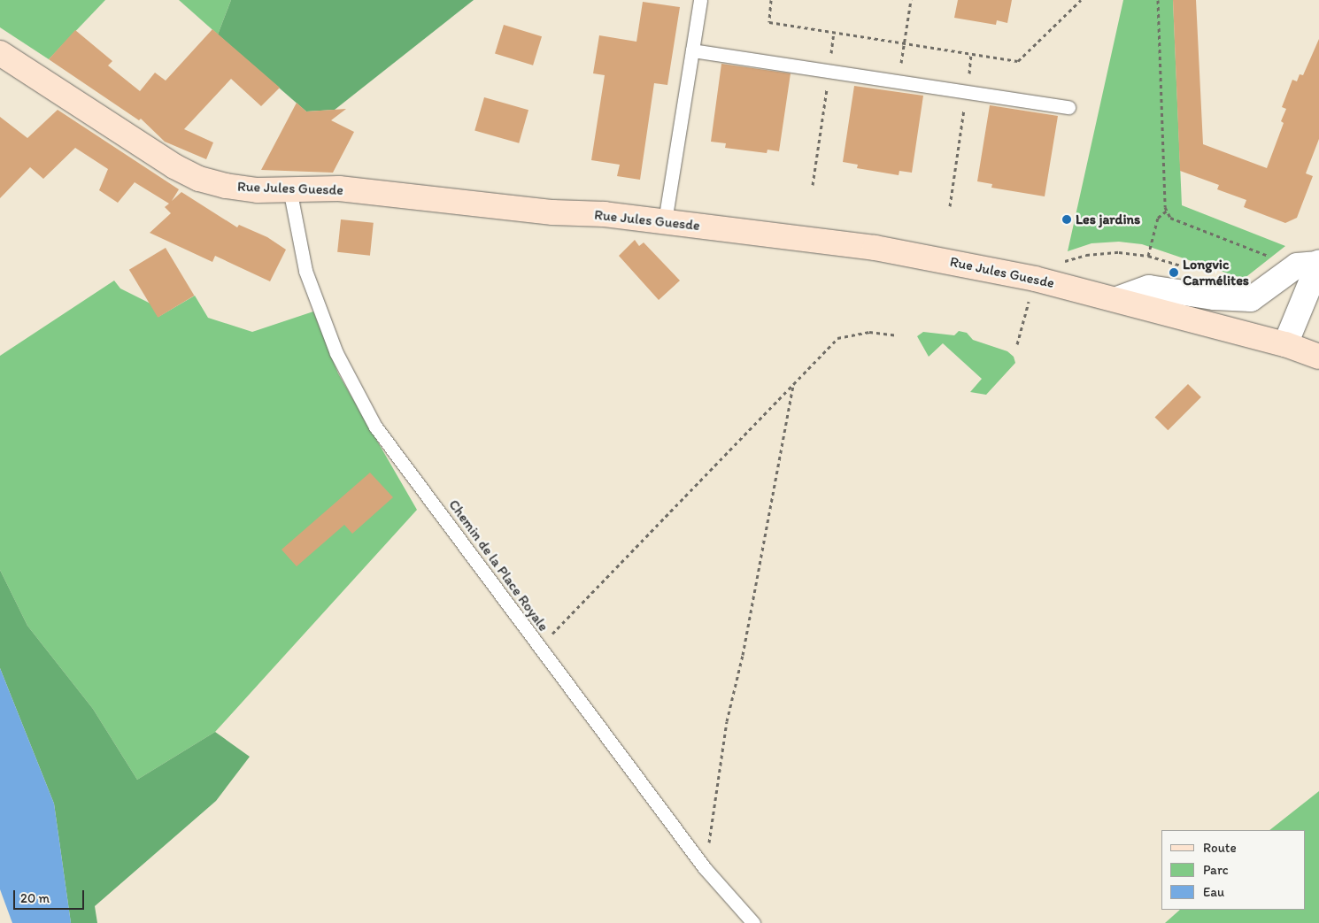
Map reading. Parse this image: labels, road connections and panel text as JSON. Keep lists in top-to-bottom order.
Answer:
{
  "streets": {
    "street": ["Rue Jules Guesde"],
    "lane": ["Chemin de la Place Royale"]
  },
  "crossings": [
    ["Rue Jules Guesde", "Chemin de la Place Royale"]
  ],
  "places": ["Les jardins", "Longvic Carmélites"],
  "legend": ["Route", "Parc", "Eau"],
  "scale_bar": "20 m"
}
